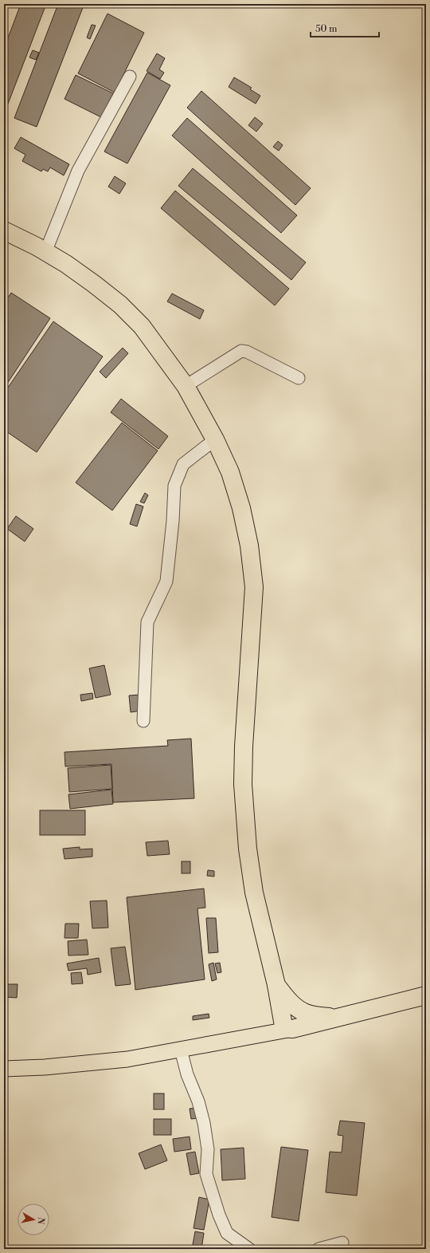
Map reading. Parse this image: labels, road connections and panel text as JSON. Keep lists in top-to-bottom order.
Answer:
{
  "scale_bar": "50 m",
  "north": "right"
}
